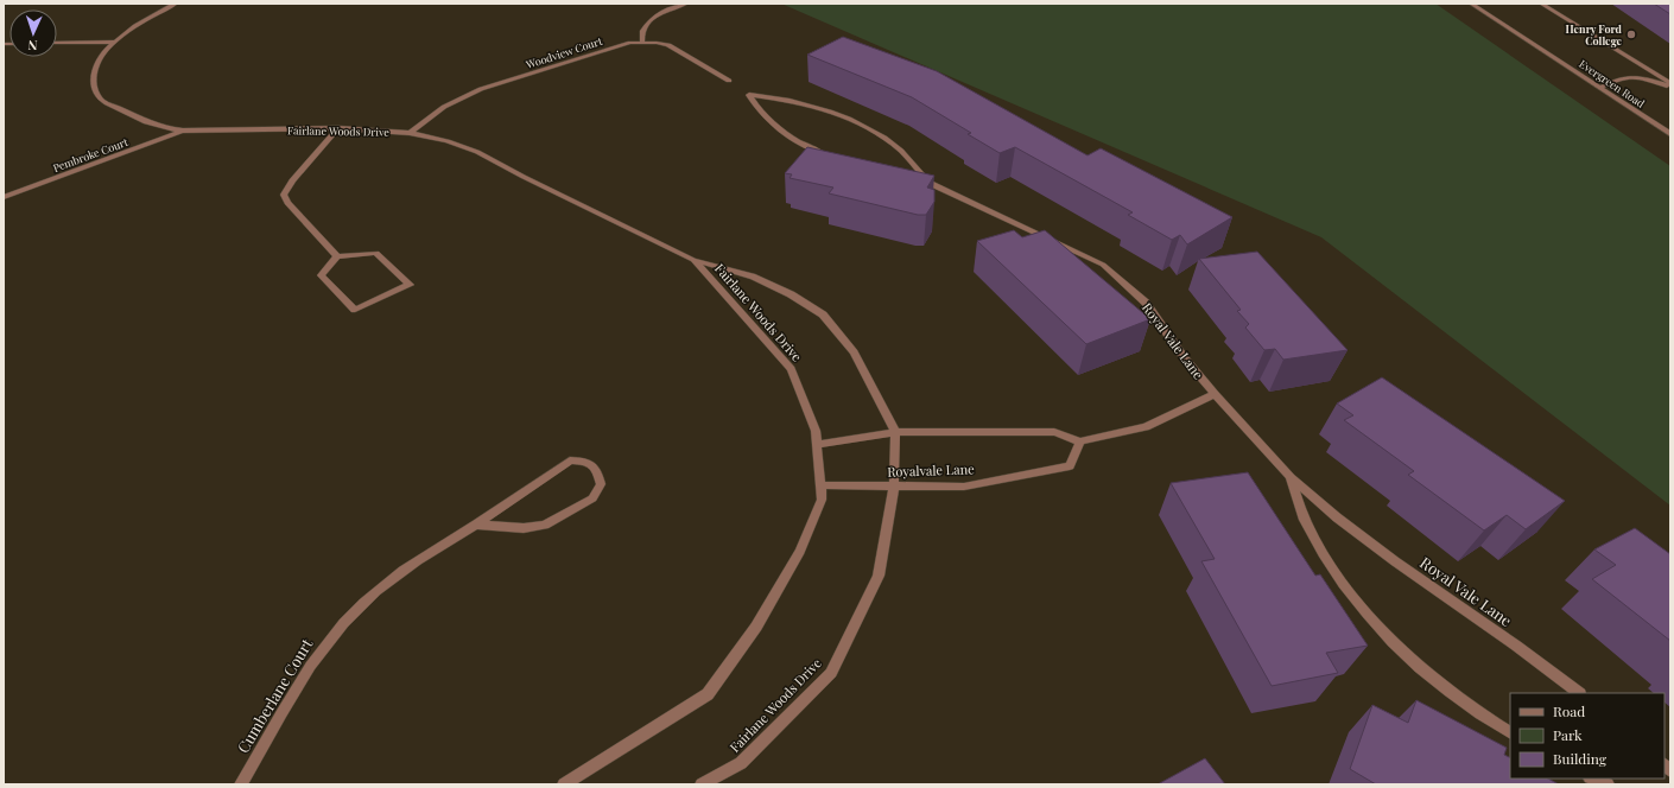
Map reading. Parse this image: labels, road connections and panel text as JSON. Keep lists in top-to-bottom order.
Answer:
{
  "streets": {
    "street": [
      "Woodview Court",
      "Evergreen Road",
      "Fairlane Woods Drive",
      "Pembroke Court",
      "Royal Vale Lane",
      "Royalvale Lane",
      "Cumberlane Court"
    ]
  },
  "crossings": [
    ["Woodview Court", "Fairlane Woods Drive"],
    ["Fairlane Woods Drive", "Pembroke Court"],
    ["Fairlane Woods Drive", "Royalvale Lane"]
  ],
  "places": ["Henry Ford College"],
  "legend": ["Road", "Park", "Building"],
  "north": "bottom"
}
